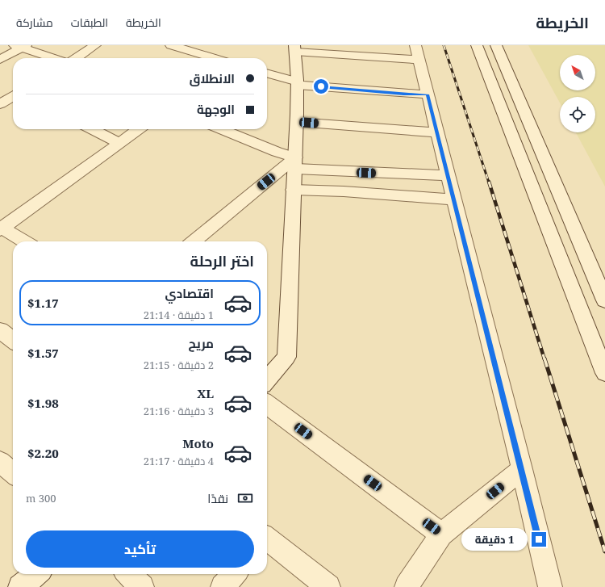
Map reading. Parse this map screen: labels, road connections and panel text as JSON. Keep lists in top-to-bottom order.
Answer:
{
  "north": "top left",
  "page": {
    "header": "الخريطة",
    "nav": ["الخريطة", "الطبقات", "مشاركة"],
    "banner": ["الانطلاق", "الوجهة"],
    "heading": "اختر الرحلة",
    "list": [
      {
        "name": "اقتصادي",
        "note": "1 دقيقة · 21:14",
        "value": "$1.17"
      },
      {
        "name": "مريح",
        "note": "2 دقيقة · 21:15",
        "value": "$1.57"
      },
      {
        "name": "XL",
        "note": "3 دقيقة · 21:16",
        "value": "$1.98"
      },
      {
        "name": "Moto",
        "note": "4 دقيقة · 21:17",
        "value": "$2.20"
      }
    ],
    "pay": ["نقدًا", "300 m"],
    "buttons": "تأكيد",
    "bubble": "1 دقيقة"
  }
}
